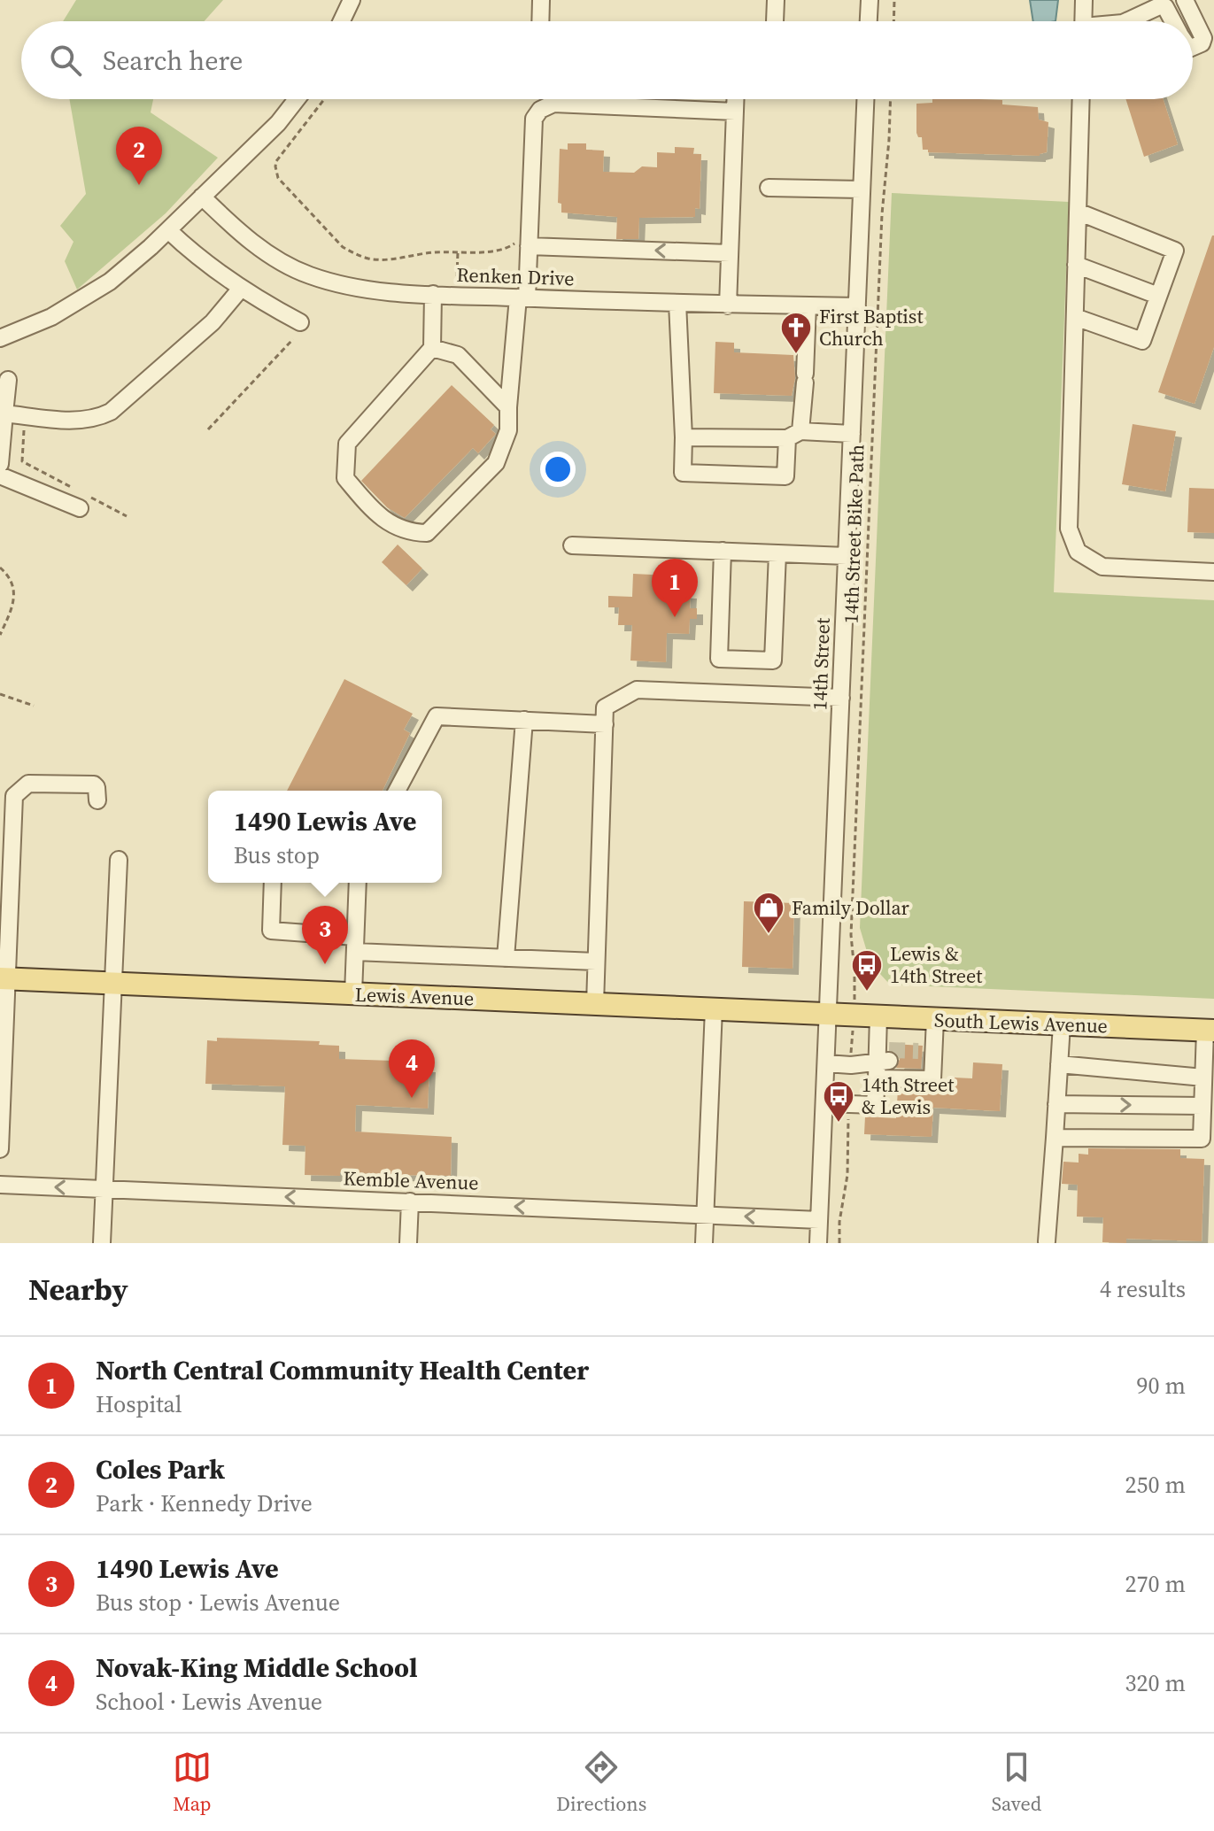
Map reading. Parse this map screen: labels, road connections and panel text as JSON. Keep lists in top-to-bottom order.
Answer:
{
  "streets": {
    "main road": ["Lewis Avenue", "South Lewis Avenue"],
    "street": ["Renken Drive", "14th Street", "Kemble Avenue"],
    "path": ["14th Street Bike Path"]
  },
  "crossings": [
    ["Renken Drive", "14th Street"],
    ["14th Street", "Lewis Avenue"],
    ["14th Street", "South Lewis Avenue"],
    ["14th Street", "Kemble Avenue"],
    ["Lewis Avenue", "South Lewis Avenue"]
  ],
  "one_way": ["Kemble Avenue"],
  "places": {
    "church": ["First Baptist Church"],
    "shop": ["Family Dollar"],
    "bus stop": ["Lewis & 14th Street", "14th Street & Lewis"]
  },
  "page": {
    "search": "Search here",
    "pins": [
      "2",
      "1",
      "3",
      "4"
    ],
    "popup": ["1490 Lewis Ave", "Bus stop"],
    "heading": ["Nearby", "4 results"],
    "list": [
      {
        "mark": "1",
        "name": "North Central Community Health Center",
        "note": "Hospital",
        "value": "90 m"
      },
      {
        "mark": "2",
        "name": "Coles Park",
        "note": "Park · Kennedy Drive",
        "value": "250 m"
      },
      {
        "mark": "3",
        "name": "1490 Lewis Ave",
        "note": "Bus stop · Lewis Avenue",
        "value": "270 m"
      },
      {
        "mark": "4",
        "name": "Novak-King Middle School",
        "note": "School · Lewis Avenue",
        "value": "320 m"
      }
    ],
    "nav": ["Map", "Directions", "Saved"]
  }
}
